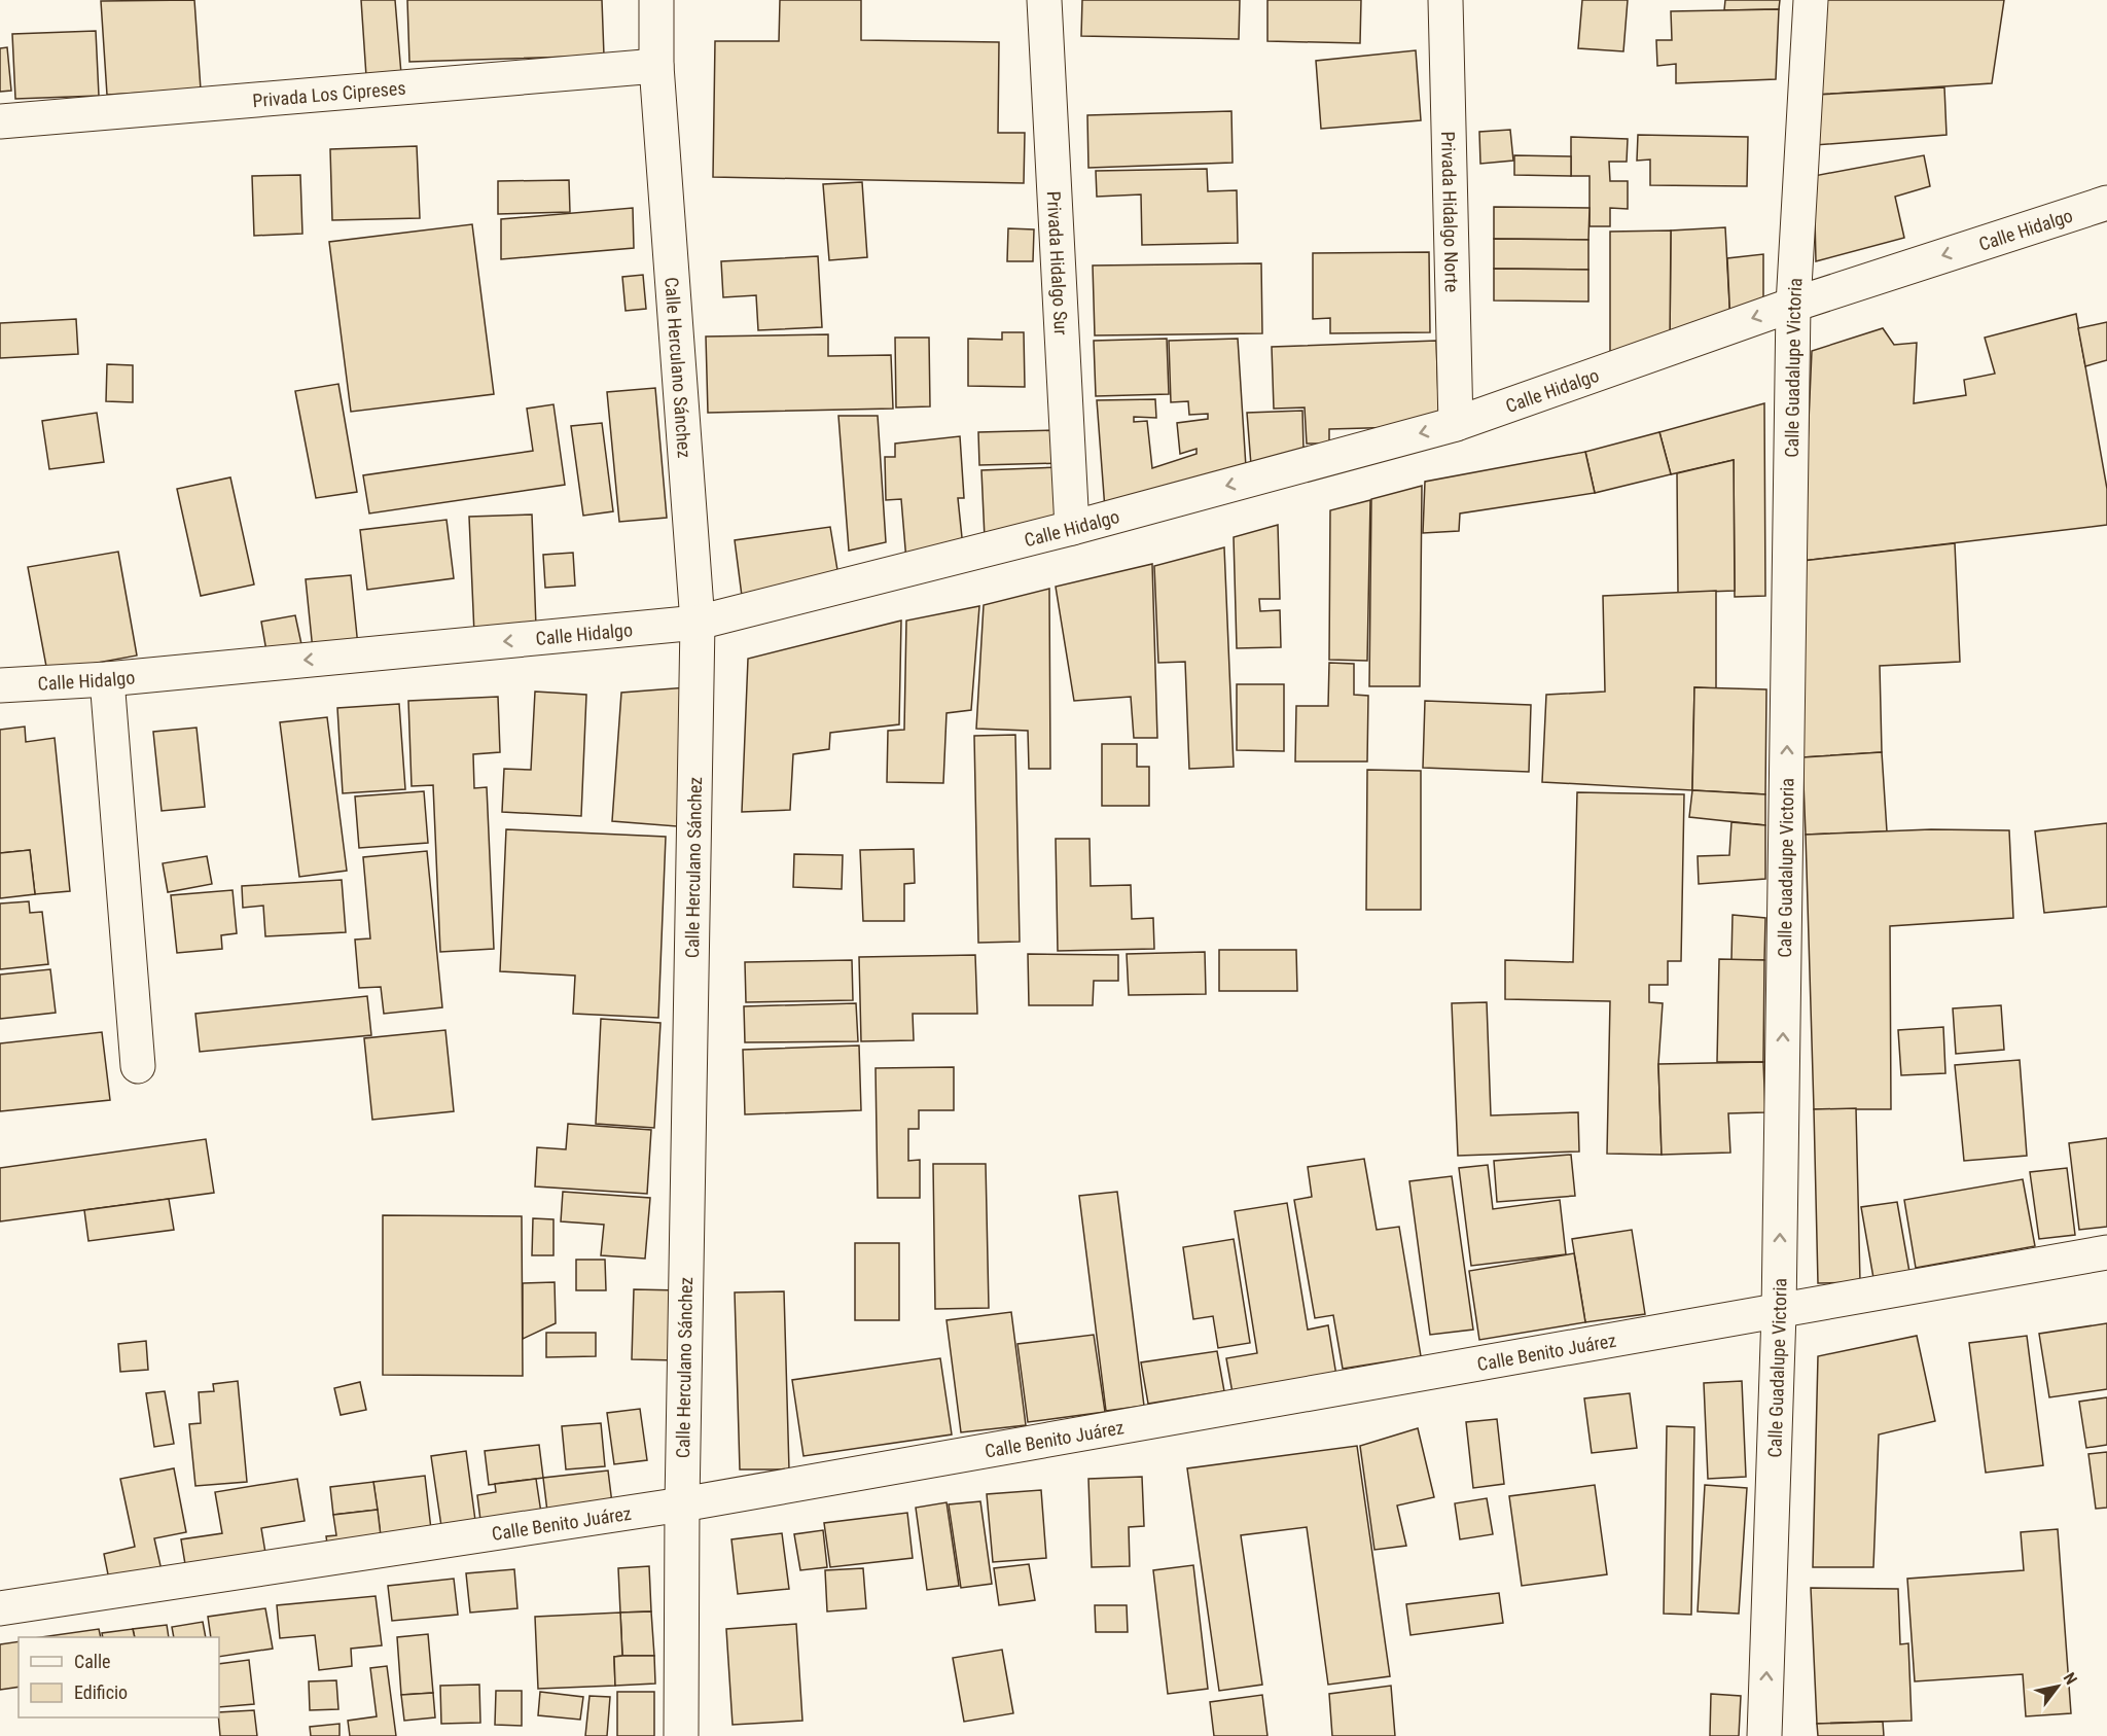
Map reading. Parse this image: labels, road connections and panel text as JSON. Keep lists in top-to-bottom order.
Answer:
{
  "streets": {
    "street": [
      "Privada Los Cipreses",
      "Privada Hidalgo Norte",
      "Calle Hidalgo",
      "Privada Hidalgo Sur",
      "Calle Guadalupe Victoria",
      "Calle Herculano Sánchez",
      "Calle Benito Juárez"
    ]
  },
  "crossings": [
    ["Privada Los Cipreses", "Calle Herculano Sánchez"],
    ["Privada Hidalgo Norte", "Calle Hidalgo"],
    ["Calle Hidalgo", "Privada Hidalgo Sur"],
    ["Calle Hidalgo", "Calle Guadalupe Victoria"],
    ["Calle Hidalgo", "Calle Herculano Sánchez"],
    ["Calle Guadalupe Victoria", "Calle Benito Juárez"],
    ["Calle Herculano Sánchez", "Calle Benito Juárez"]
  ],
  "one_way": ["Calle Hidalgo", "Calle Guadalupe Victoria"],
  "legend": ["Calle", "Edificio"],
  "north": "top right"
}
